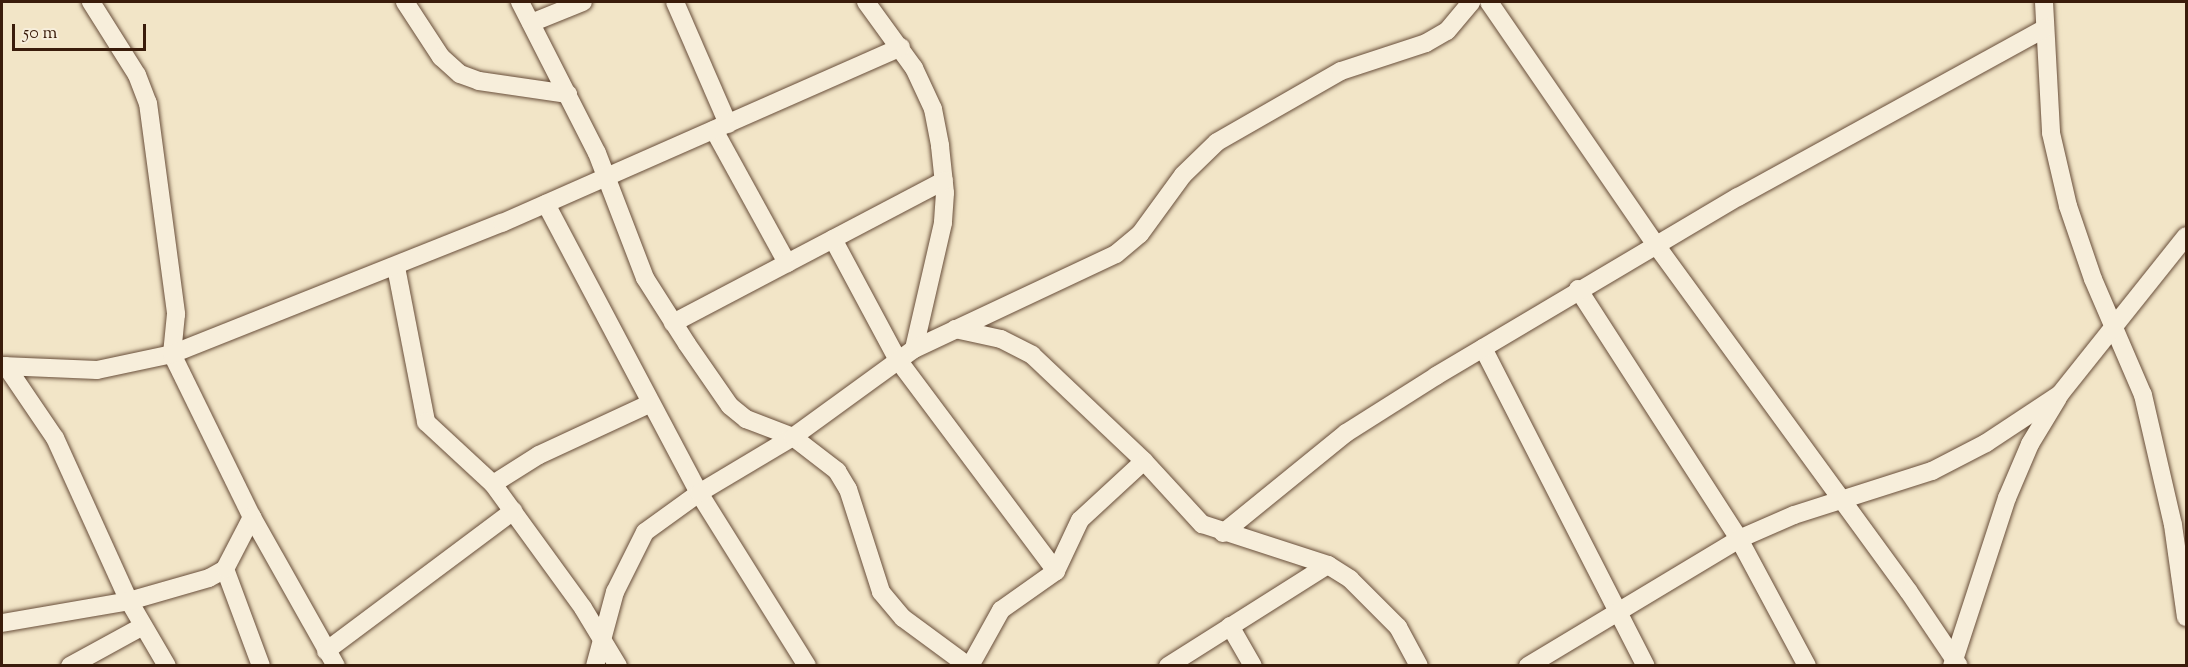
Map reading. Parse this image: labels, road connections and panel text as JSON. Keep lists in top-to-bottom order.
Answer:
{
  "scale_bar": "50 m"
}
